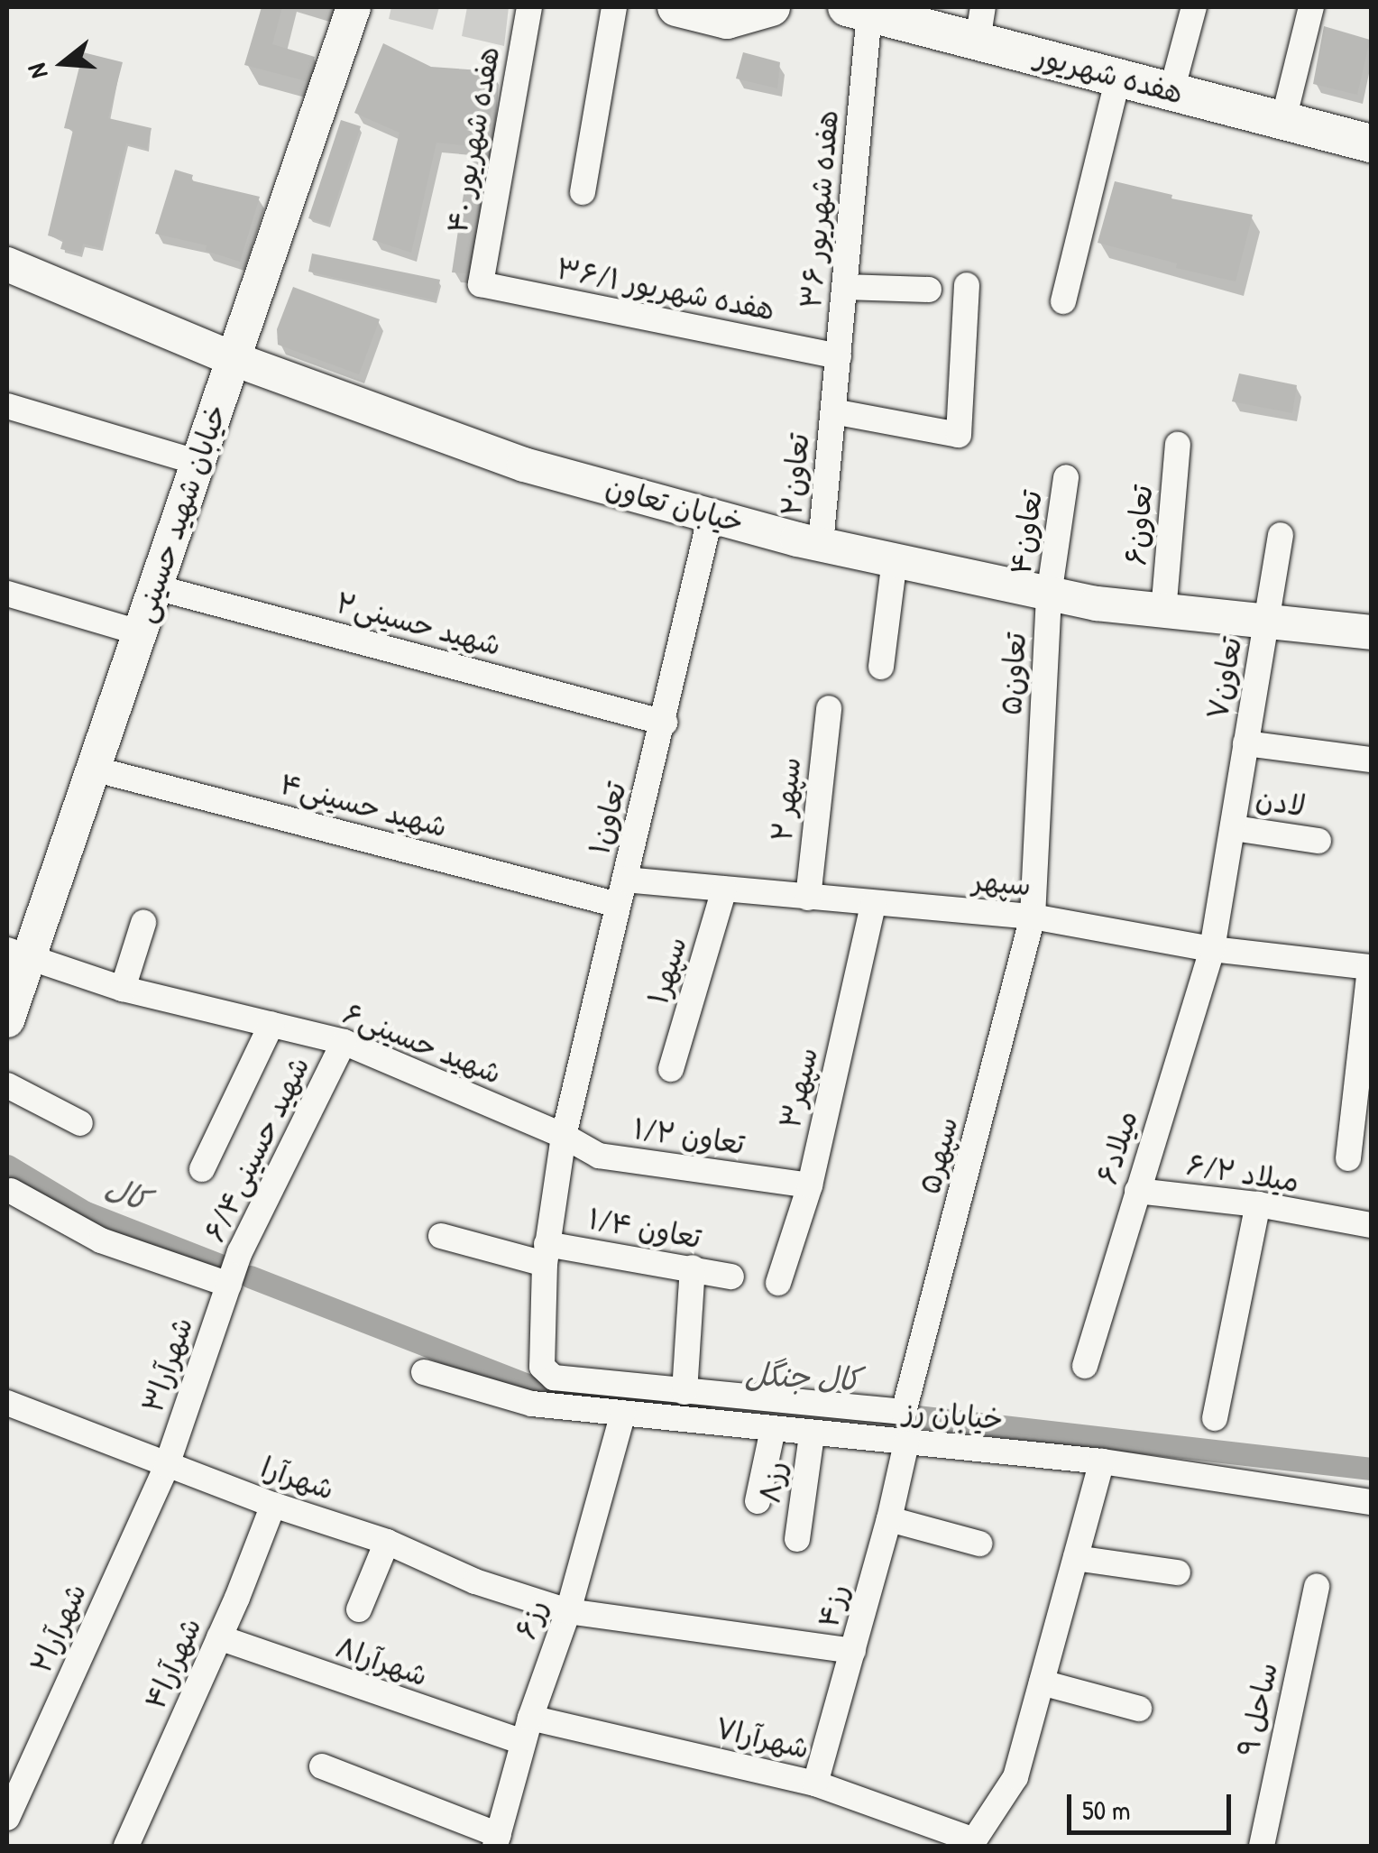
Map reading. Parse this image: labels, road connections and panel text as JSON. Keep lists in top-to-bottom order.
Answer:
{
  "streets": {
    "main road": ["هفده شهریور"],
    "street": [
      "هفده شهریور ۴۰",
      "هفده شهریور ۳۶",
      "هفده شهریور ۳۶/۱",
      "تعاون۲",
      "خیابان تعاون",
      "خیابان شهید حسینی",
      "تعاون۶",
      "تعاون۴",
      "شهید حسینی۲",
      "تعاون۵",
      "تعاون۷",
      "سپهر ۲",
      "لادن",
      "شهید حسینی۴",
      "تعاون۱",
      "سپهر",
      "سپهر۱",
      "شهید حسینی۶",
      "سپهر۳",
      "تعاون ۱/۲",
      "میلاد۶",
      "شهید حسینی۶/۴",
      "سپهر۵",
      "میلاد ۶/۲",
      "تعاون ۱/۴",
      "شهرآرا۳",
      "خیابان رز",
      "شهرآرا",
      "رز۸",
      "رز۴",
      "رز۶",
      "شهرآرا۲",
      "شهرآرا۸",
      "شهرآرا۴",
      "ساحل ۹",
      "شهرآرا۷"
    ]
  },
  "crossings": [
    ["هفده شهریور", "هفده شهریور ۳۶"],
    ["هفده شهریور ۴۰", "هفده شهریور ۳۶/۱"],
    ["هفده شهریور ۳۶", "هفده شهریور ۳۶/۱"],
    ["هفده شهریور ۳۶", "تعاون۲"],
    ["تعاون۲", "خیابان تعاون"],
    ["خیابان تعاون", "خیابان شهید حسینی"],
    ["خیابان تعاون", "تعاون۶"],
    ["خیابان تعاون", "تعاون۴"],
    ["خیابان تعاون", "تعاون۵"],
    ["خیابان تعاون", "تعاون۷"],
    ["خیابان تعاون", "تعاون۱"],
    ["خیابان شهید حسینی", "شهید حسینی۲"],
    ["خیابان شهید حسینی", "شهید حسینی۴"],
    ["خیابان شهید حسینی", "شهید حسینی۶"],
    ["تعاون۴", "تعاون۵"],
    ["شهید حسینی۲", "تعاون۱"],
    ["تعاون۵", "سپهر"],
    ["تعاون۵", "سپهر۵"],
    ["تعاون۷", "لادن"],
    ["تعاون۷", "میلاد۶"],
    ["سپهر ۲", "سپهر"],
    ["لادن", "میلاد۶"],
    ["شهید حسینی۴", "تعاون۱"],
    ["تعاون۱", "سپهر"],
    ["تعاون۱", "شهید حسینی۶"],
    ["تعاون۱", "تعاون ۱/۲"],
    ["سپهر", "سپهر۱"],
    ["سپهر", "سپهر۳"],
    ["سپهر", "میلاد۶"],
    ["سپهر", "سپهر۵"],
    ["شهید حسینی۶", "تعاون ۱/۲"],
    ["شهید حسینی۶", "شهید حسینی۶/۴"],
    ["سپهر۳", "تعاون ۱/۲"],
    ["میلاد۶", "میلاد ۶/۲"],
    ["شهید حسینی۶/۴", "شهرآرا۳"],
    ["شهرآرا۳", "شهرآرا"],
    ["شهرآرا۳", "شهرآرا۲"],
    ["خیابان رز", "رز۸"],
    ["خیابان رز", "رز۴"],
    ["خیابان رز", "رز۶"],
    ["شهرآرا", "رز۴"],
    ["شهرآرا", "رز۶"],
    ["شهرآرا", "شهرآرا۲"],
    ["شهرآرا", "شهرآرا۴"],
    ["رز۴", "شهرآرا۷"],
    ["رز۶", "شهرآرا۸"],
    ["رز۶", "شهرآرا۷"],
    ["شهرآرا۸", "شهرآرا۴"],
    ["شهرآرا۸", "شهرآرا۷"]
  ],
  "water": ["کال", "کال جنگل"],
  "scale_bar": "50 m",
  "north": "left"
}
